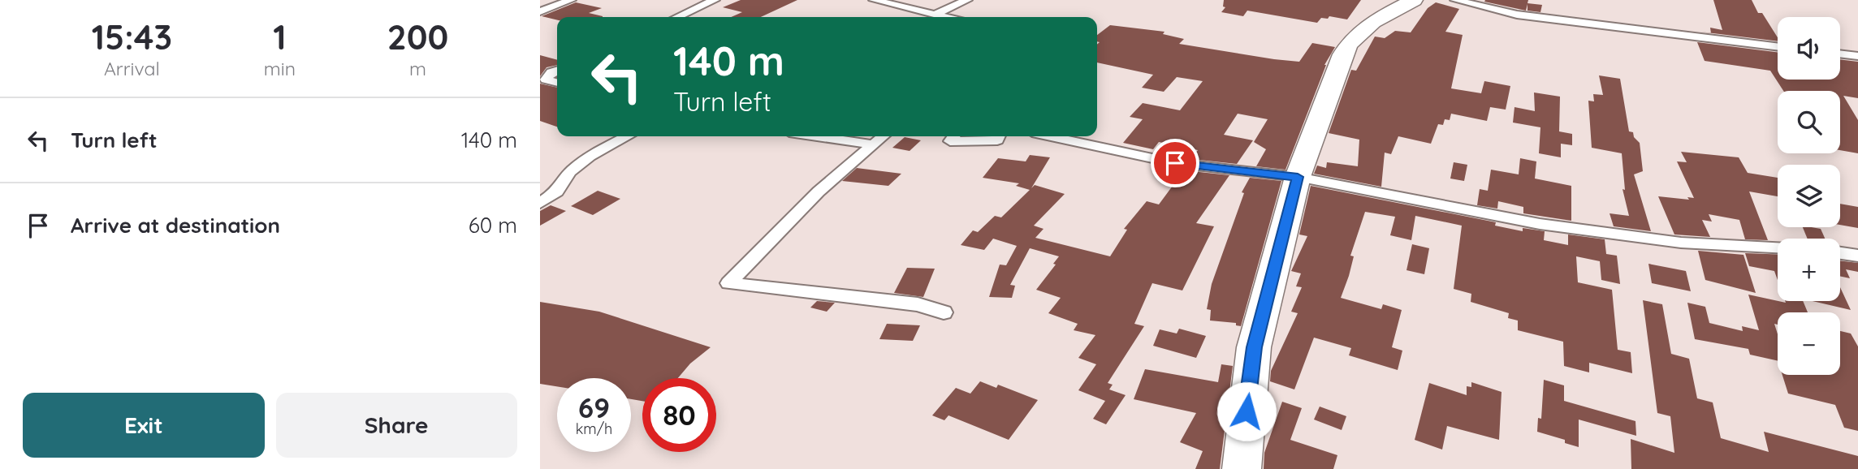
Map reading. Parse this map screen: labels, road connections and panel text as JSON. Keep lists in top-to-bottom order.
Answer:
{
  "page": {
    "eta": [
      "15:43",
      "Arrival",
      "1",
      "min",
      "200",
      "m"
    ],
    "map_buttons": ["+", "−"],
    "turn": ["140 m", "Turn left"],
    "list": [
      {
        "name": "Turn left",
        "value": "140 m"
      },
      {
        "name": "Arrive at destination",
        "value": "60 m"
      }
    ],
    "speed": "69 km/h",
    "limit": "80",
    "buttons": ["Exit", "Share"]
  }
}
